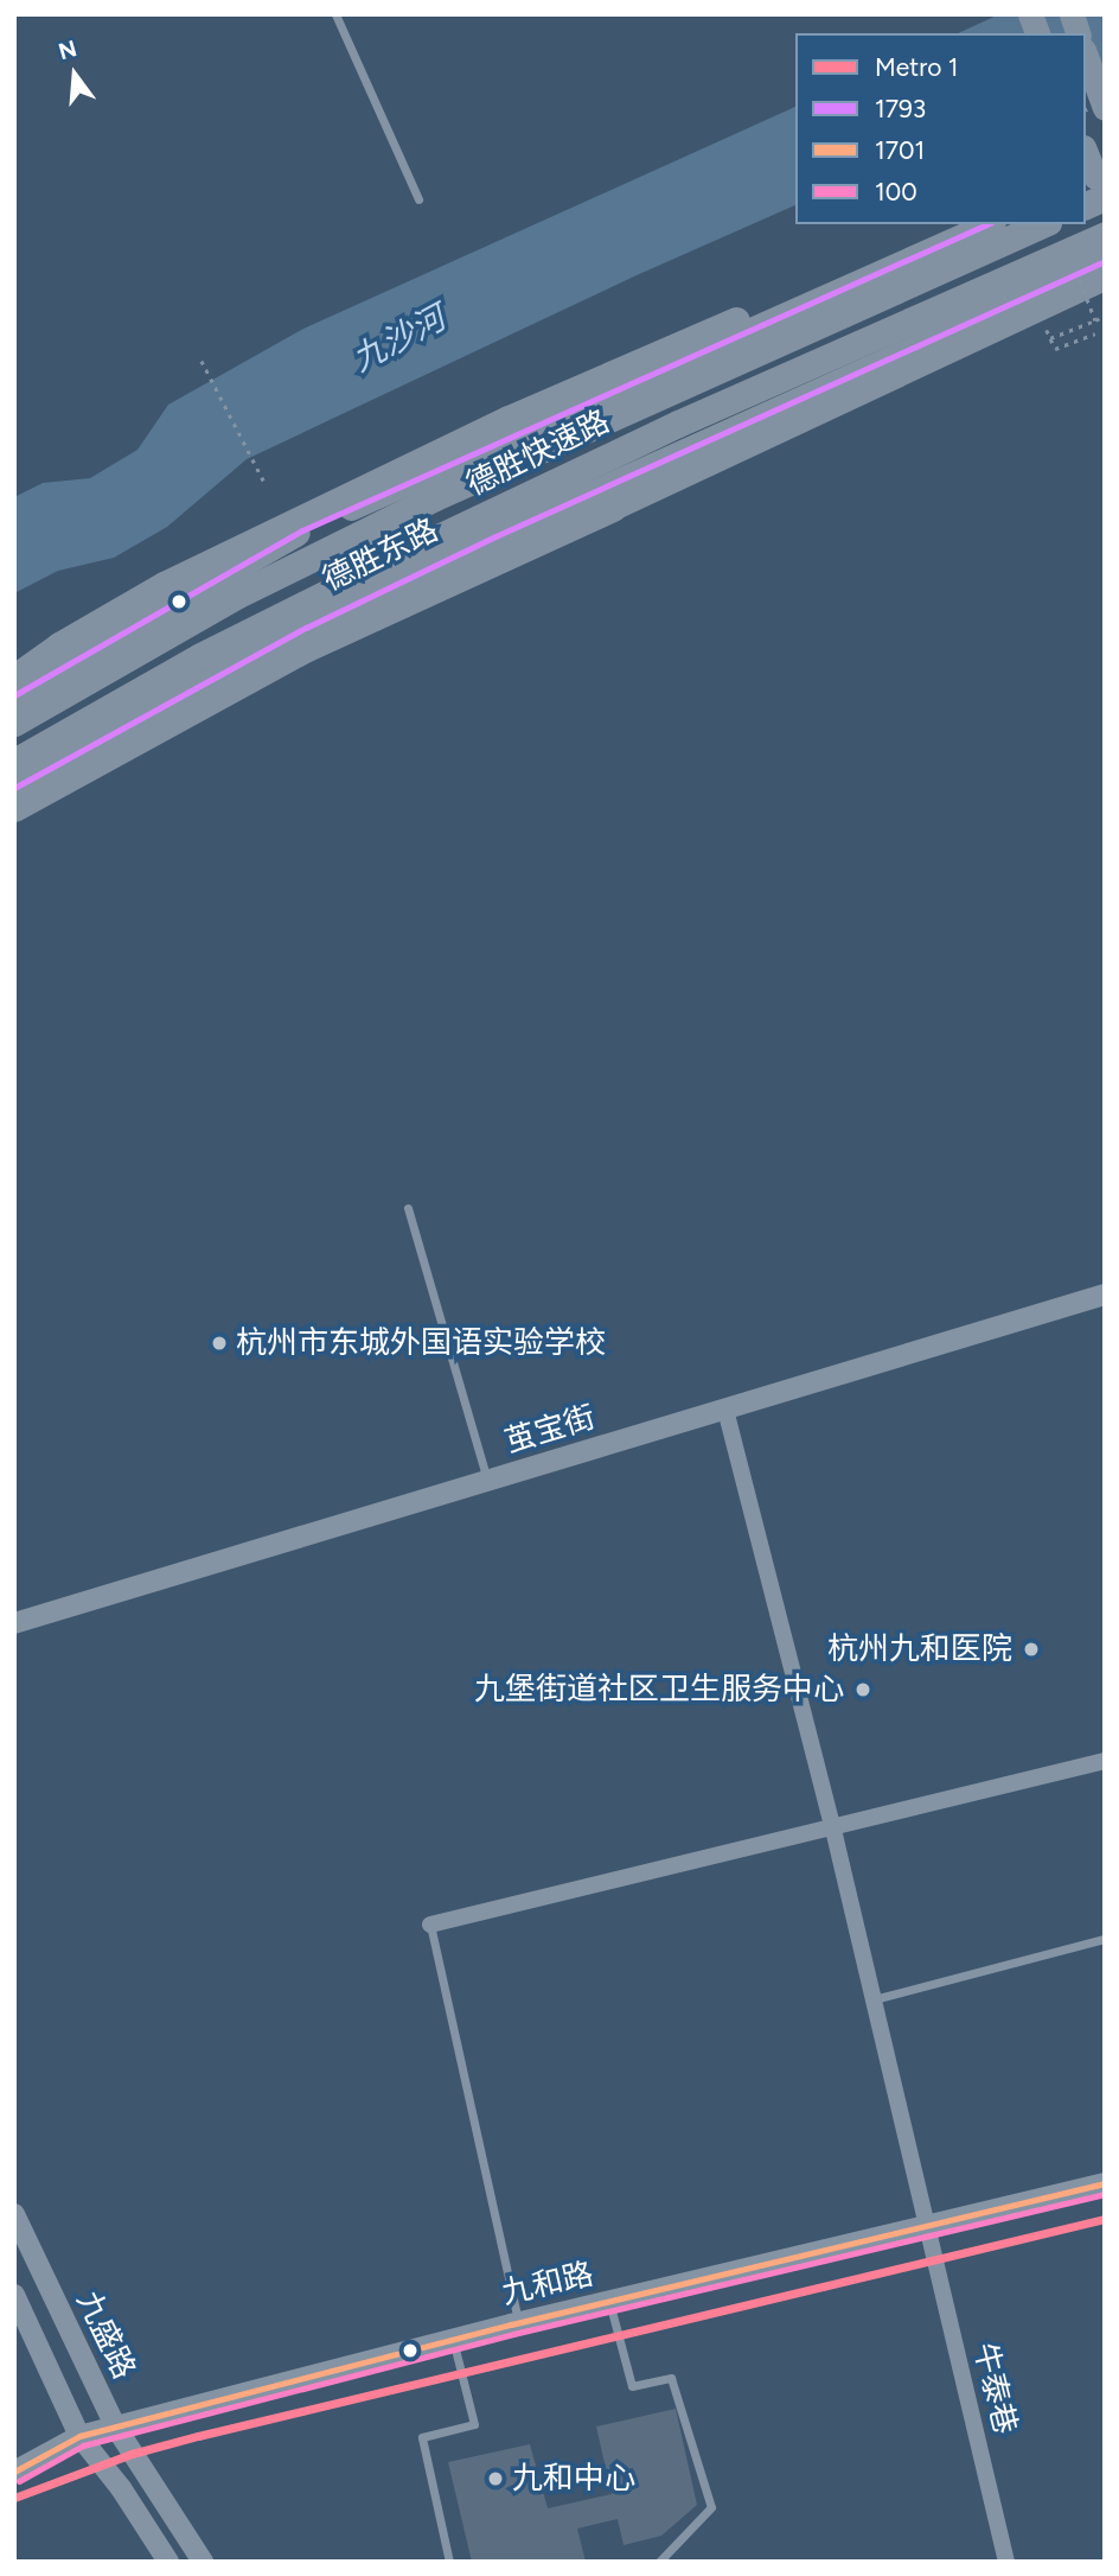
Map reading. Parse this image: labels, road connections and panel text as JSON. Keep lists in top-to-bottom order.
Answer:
{
  "streets": {
    "highway": ["德胜快速路"],
    "main road": ["德胜东路"],
    "street": [
      "茧宝街",
      "九和路",
      "九盛路",
      "牛泰巷"
    ]
  },
  "crossings": [
    ["茧宝街", "牛泰巷"],
    ["九和路", "九盛路"],
    ["九和路", "牛泰巷"]
  ],
  "water": ["九沙河"],
  "places": [
    "杭州市东城外国语实验学校",
    "杭州九和医院",
    "九堡街道社区卫生服务中心",
    "九和中心"
  ],
  "lines": [
    "transit line 1793",
    "transit line 1701",
    "transit line 100",
    "metro line 1"
  ],
  "legend": [
    "Metro 1",
    "1793",
    "1701",
    "100"
  ],
  "north": "top"
}
